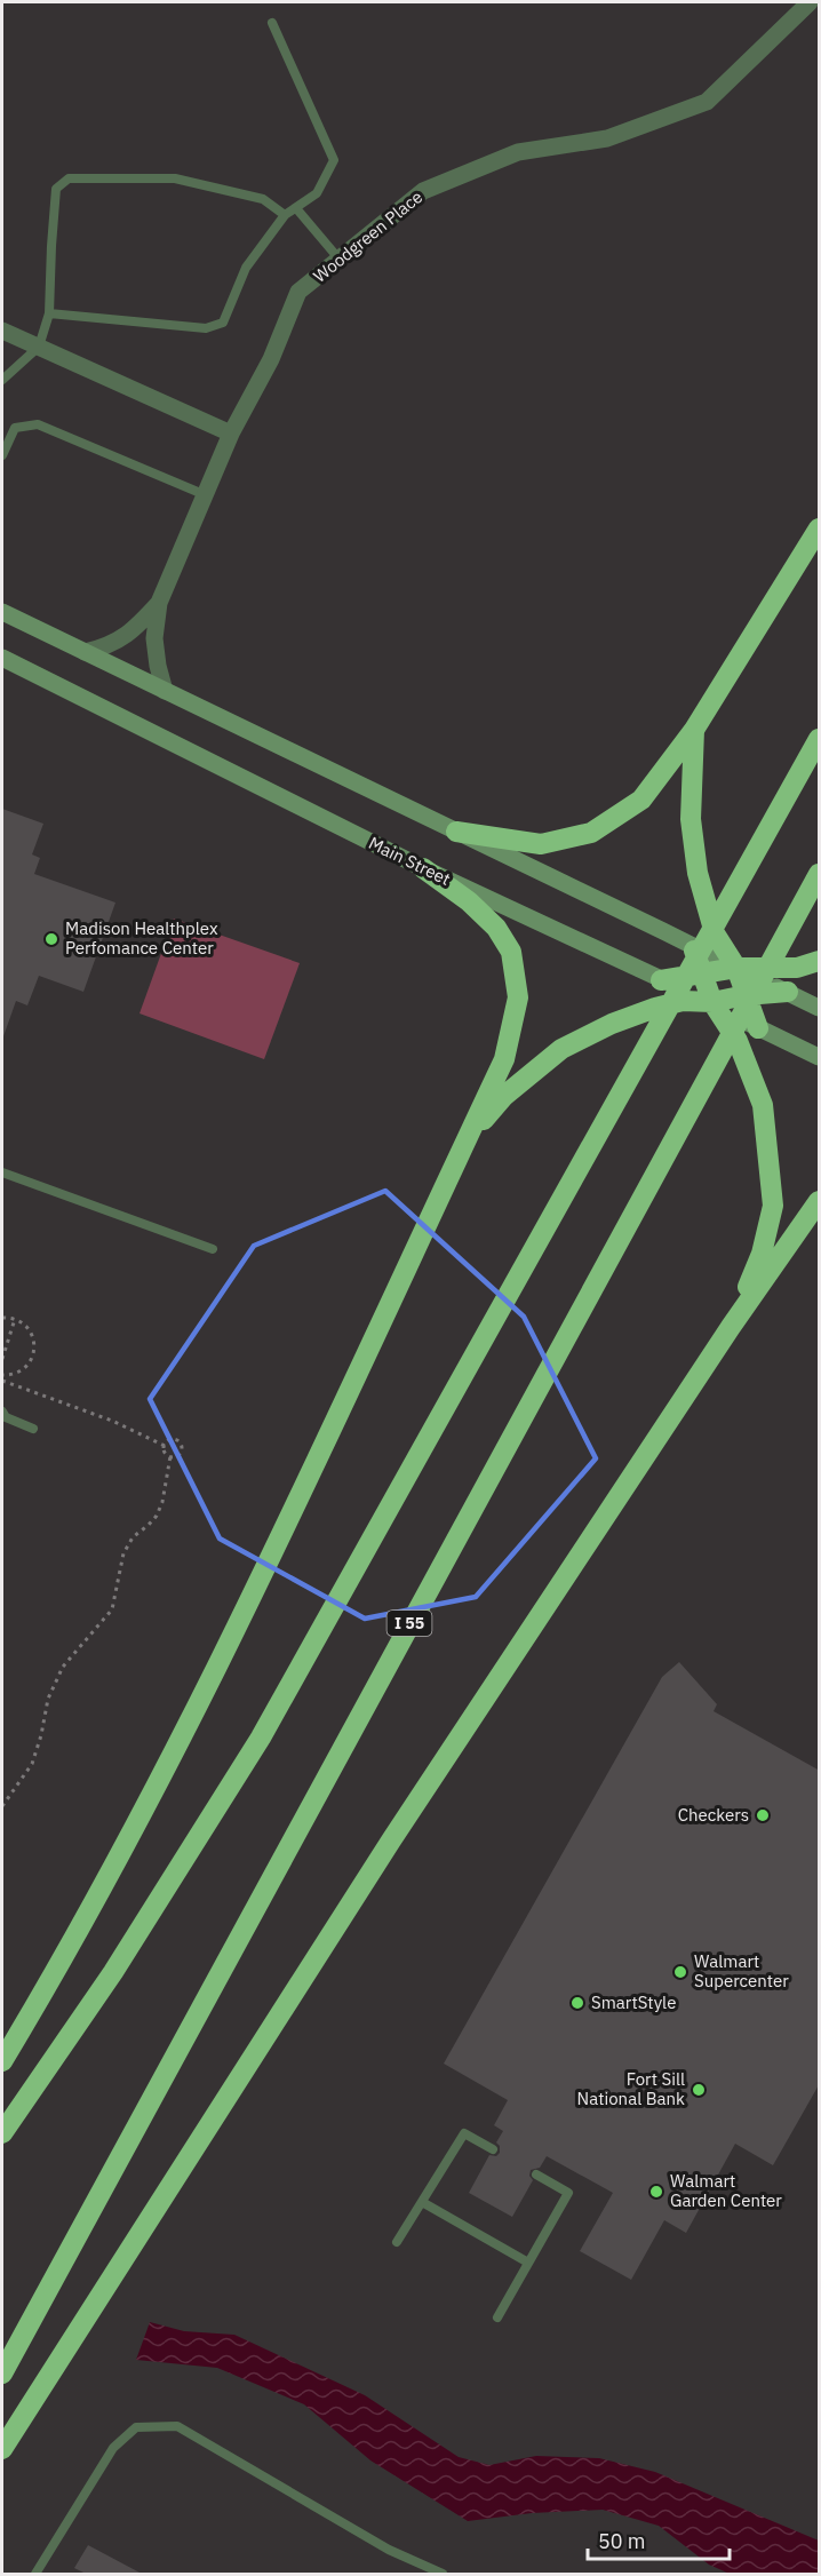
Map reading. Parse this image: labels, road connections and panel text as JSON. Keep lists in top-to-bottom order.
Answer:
{
  "streets": {
    "highway": ["I 55"],
    "main road": ["Main Street"],
    "street": ["Woodgreen Place"]
  },
  "places": [
    "Madison Healthplex Perfomance Center",
    "Checkers",
    "Walmart Supercenter",
    "SmartStyle",
    "Fort Sill National Bank",
    "Walmart Garden Center"
  ],
  "scale_bar": "50 m"
}
